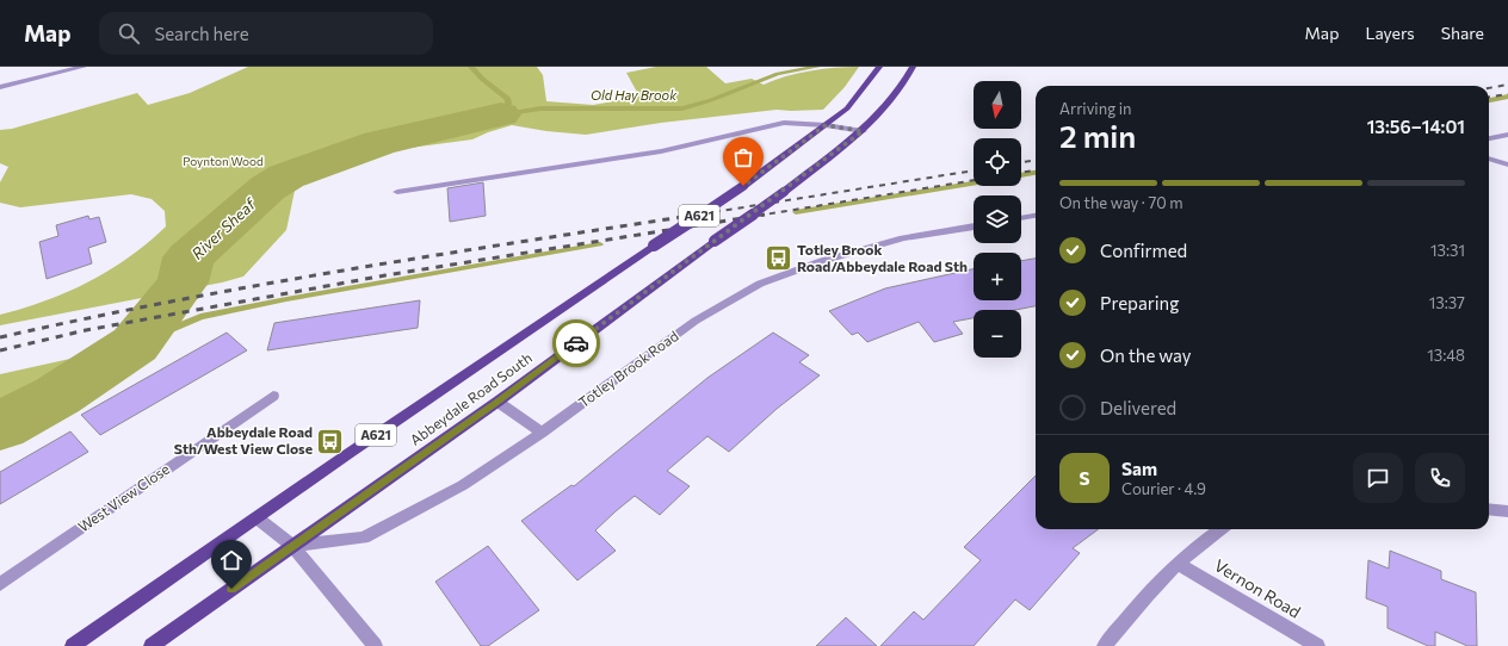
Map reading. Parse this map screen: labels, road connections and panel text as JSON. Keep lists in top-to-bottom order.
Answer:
{
  "streets": {
    "main road": ["A621", "Abbeydale Road South"],
    "street": ["Totley Brook Road", "West View Close", "Vernon Road"]
  },
  "crossings": [
    ["A621", "Abbeydale Road South"],
    ["Totley Brook Road", "Abbeydale Road South"]
  ],
  "water": ["Old Hay Brook", "River Sheaf"],
  "parks": ["Poynton Wood"],
  "places": {
    "bus stop": ["Totley Brook Road/Abbeydale Road Sth", "Abbeydale Road Sth/West View Close"]
  },
  "north": "bottom",
  "page": {
    "header": "Map",
    "search": "Search here",
    "nav": ["Map", "Layers", "Share"],
    "map_buttons": ["+", "−"],
    "heading": ["2 min", "Arriving in", "13:56–14:01"],
    "panel": ["Sam", "Courier · 4.9"],
    "bar": "On the way · 70 m",
    "list": [
      ["Confirmed", "13:31"],
      ["Preparing", "13:37"],
      ["On the way", "13:48"],
      "Delivered"
    ],
    "round": "S"
  }
}
